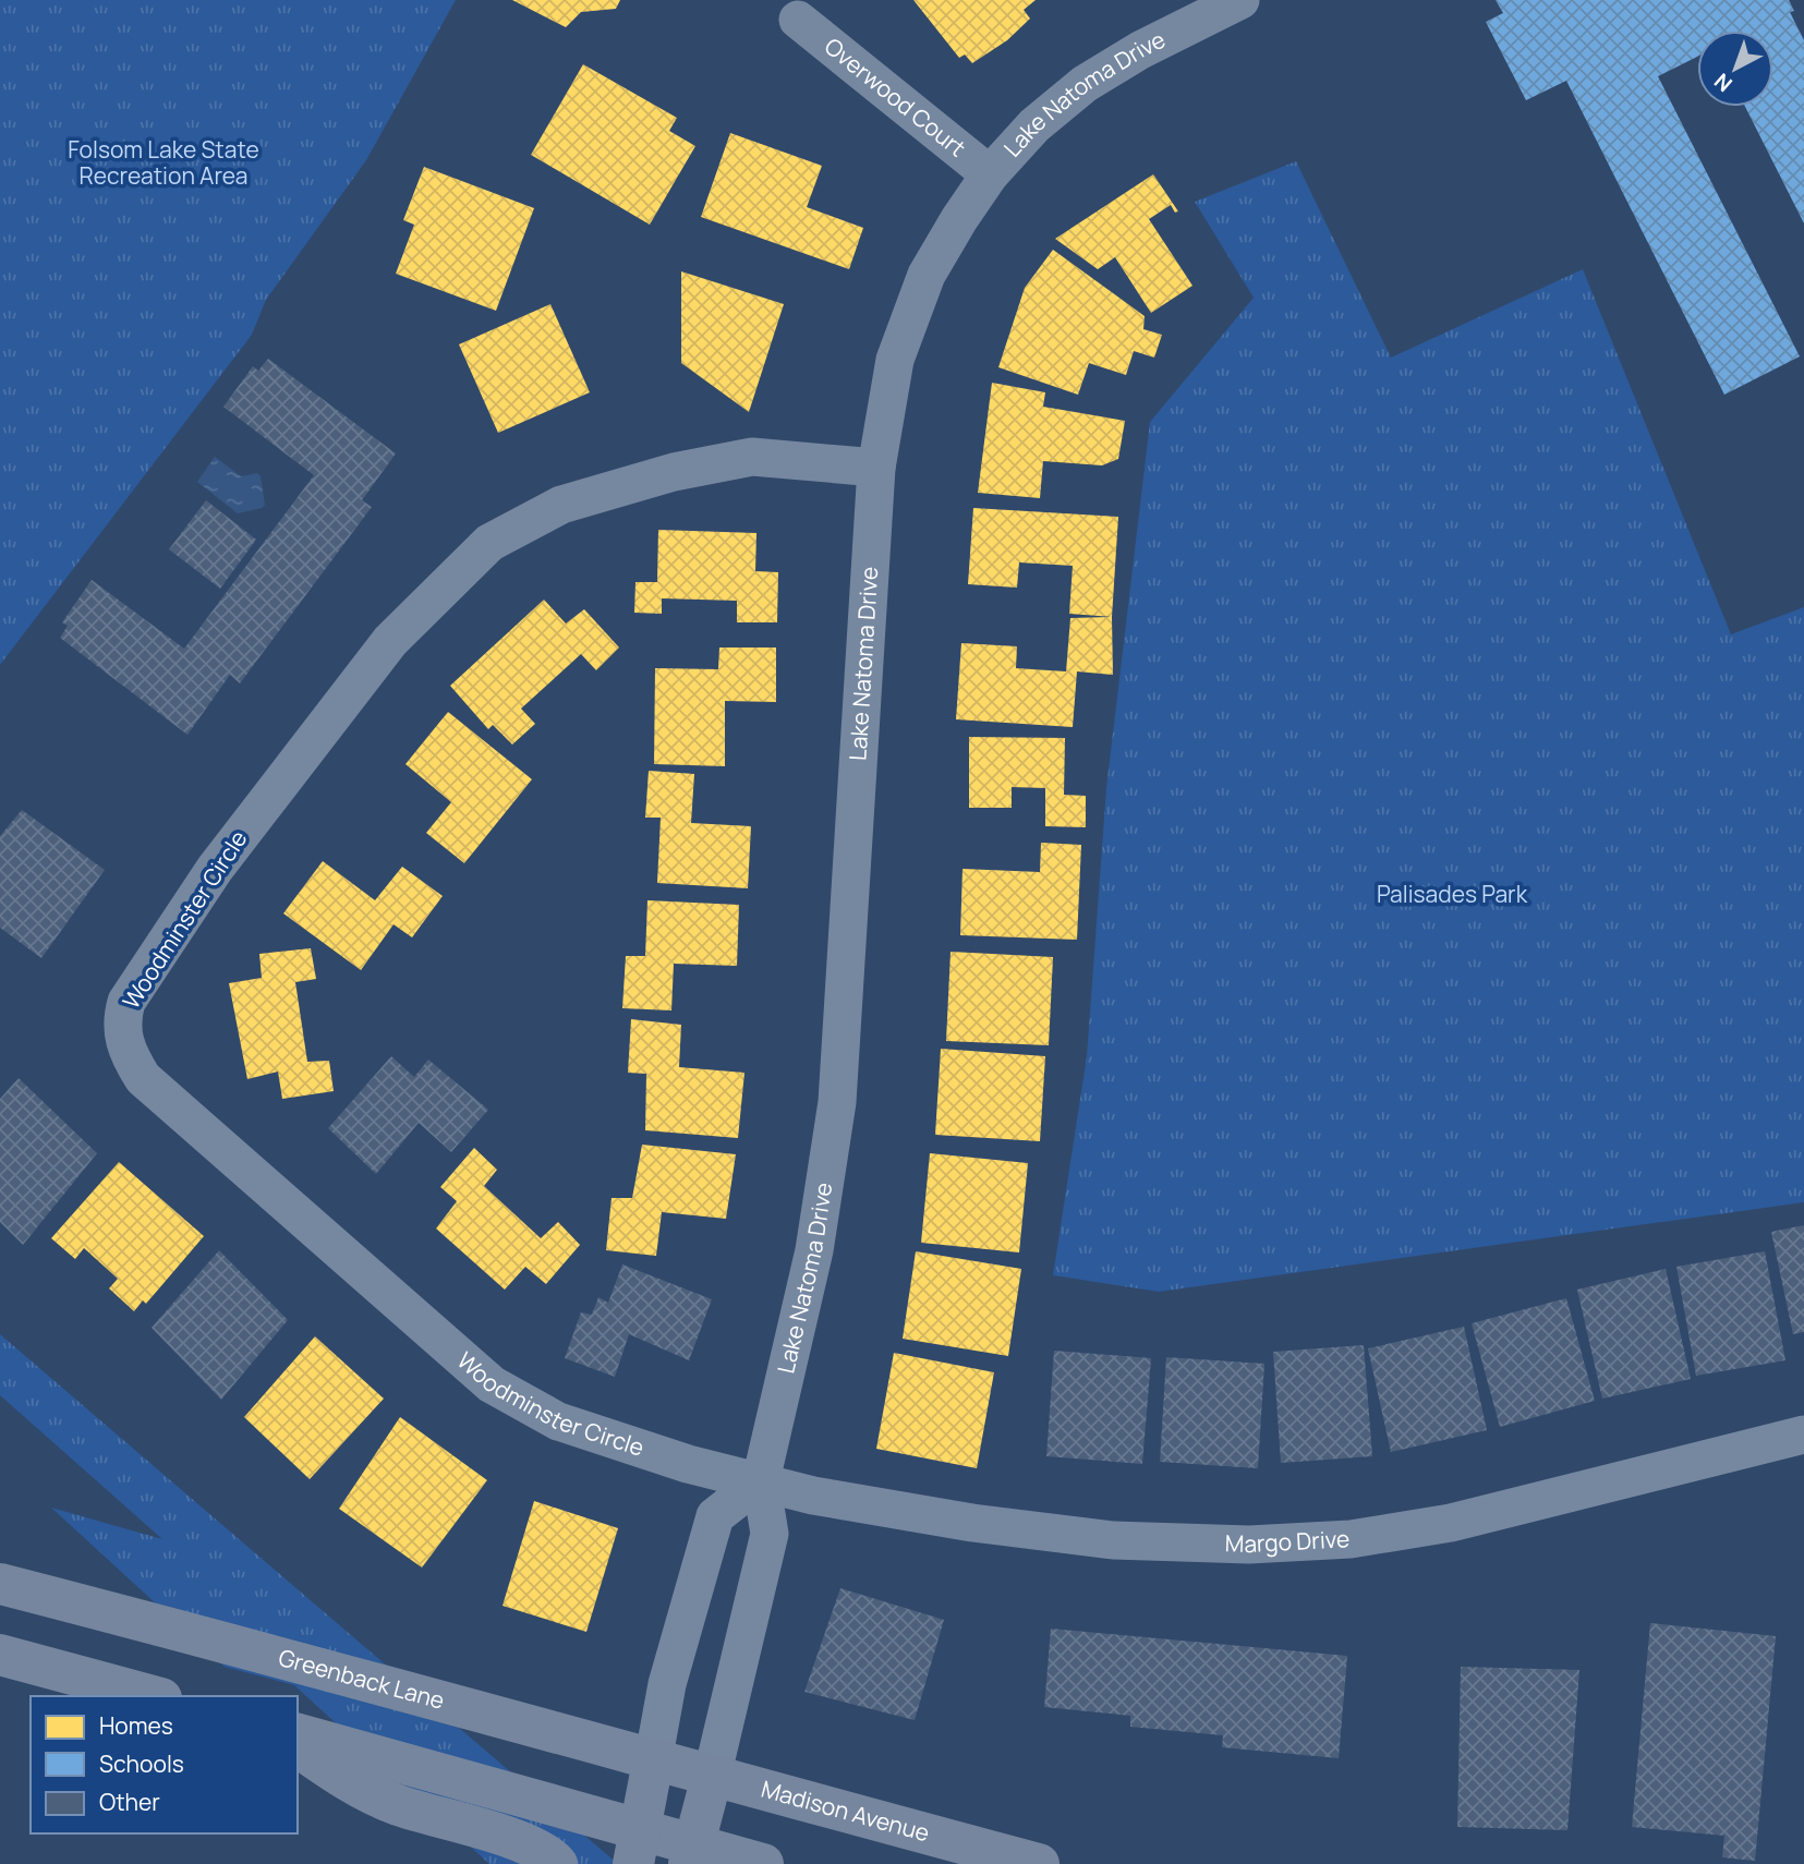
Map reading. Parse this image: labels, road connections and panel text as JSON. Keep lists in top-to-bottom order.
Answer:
{
  "streets": {
    "main road": ["Greenback Lane", "Madison Avenue"],
    "street": [
      "Overwood Court",
      "Lake Natoma Drive",
      "Woodminster Circle",
      "Margo Drive"
    ]
  },
  "crossings": [
    ["Overwood Court", "Lake Natoma Drive"],
    ["Lake Natoma Drive", "Woodminster Circle"],
    ["Lake Natoma Drive", "Margo Drive"],
    ["Lake Natoma Drive", "Madison Avenue"],
    ["Woodminster Circle", "Margo Drive"],
    ["Greenback Lane", "Madison Avenue"]
  ],
  "parks": ["Folsom Lake State Recreation Area", "Palisades Park"],
  "legend": ["Homes", "Schools", "Other"],
  "north": "bottom left"
}
